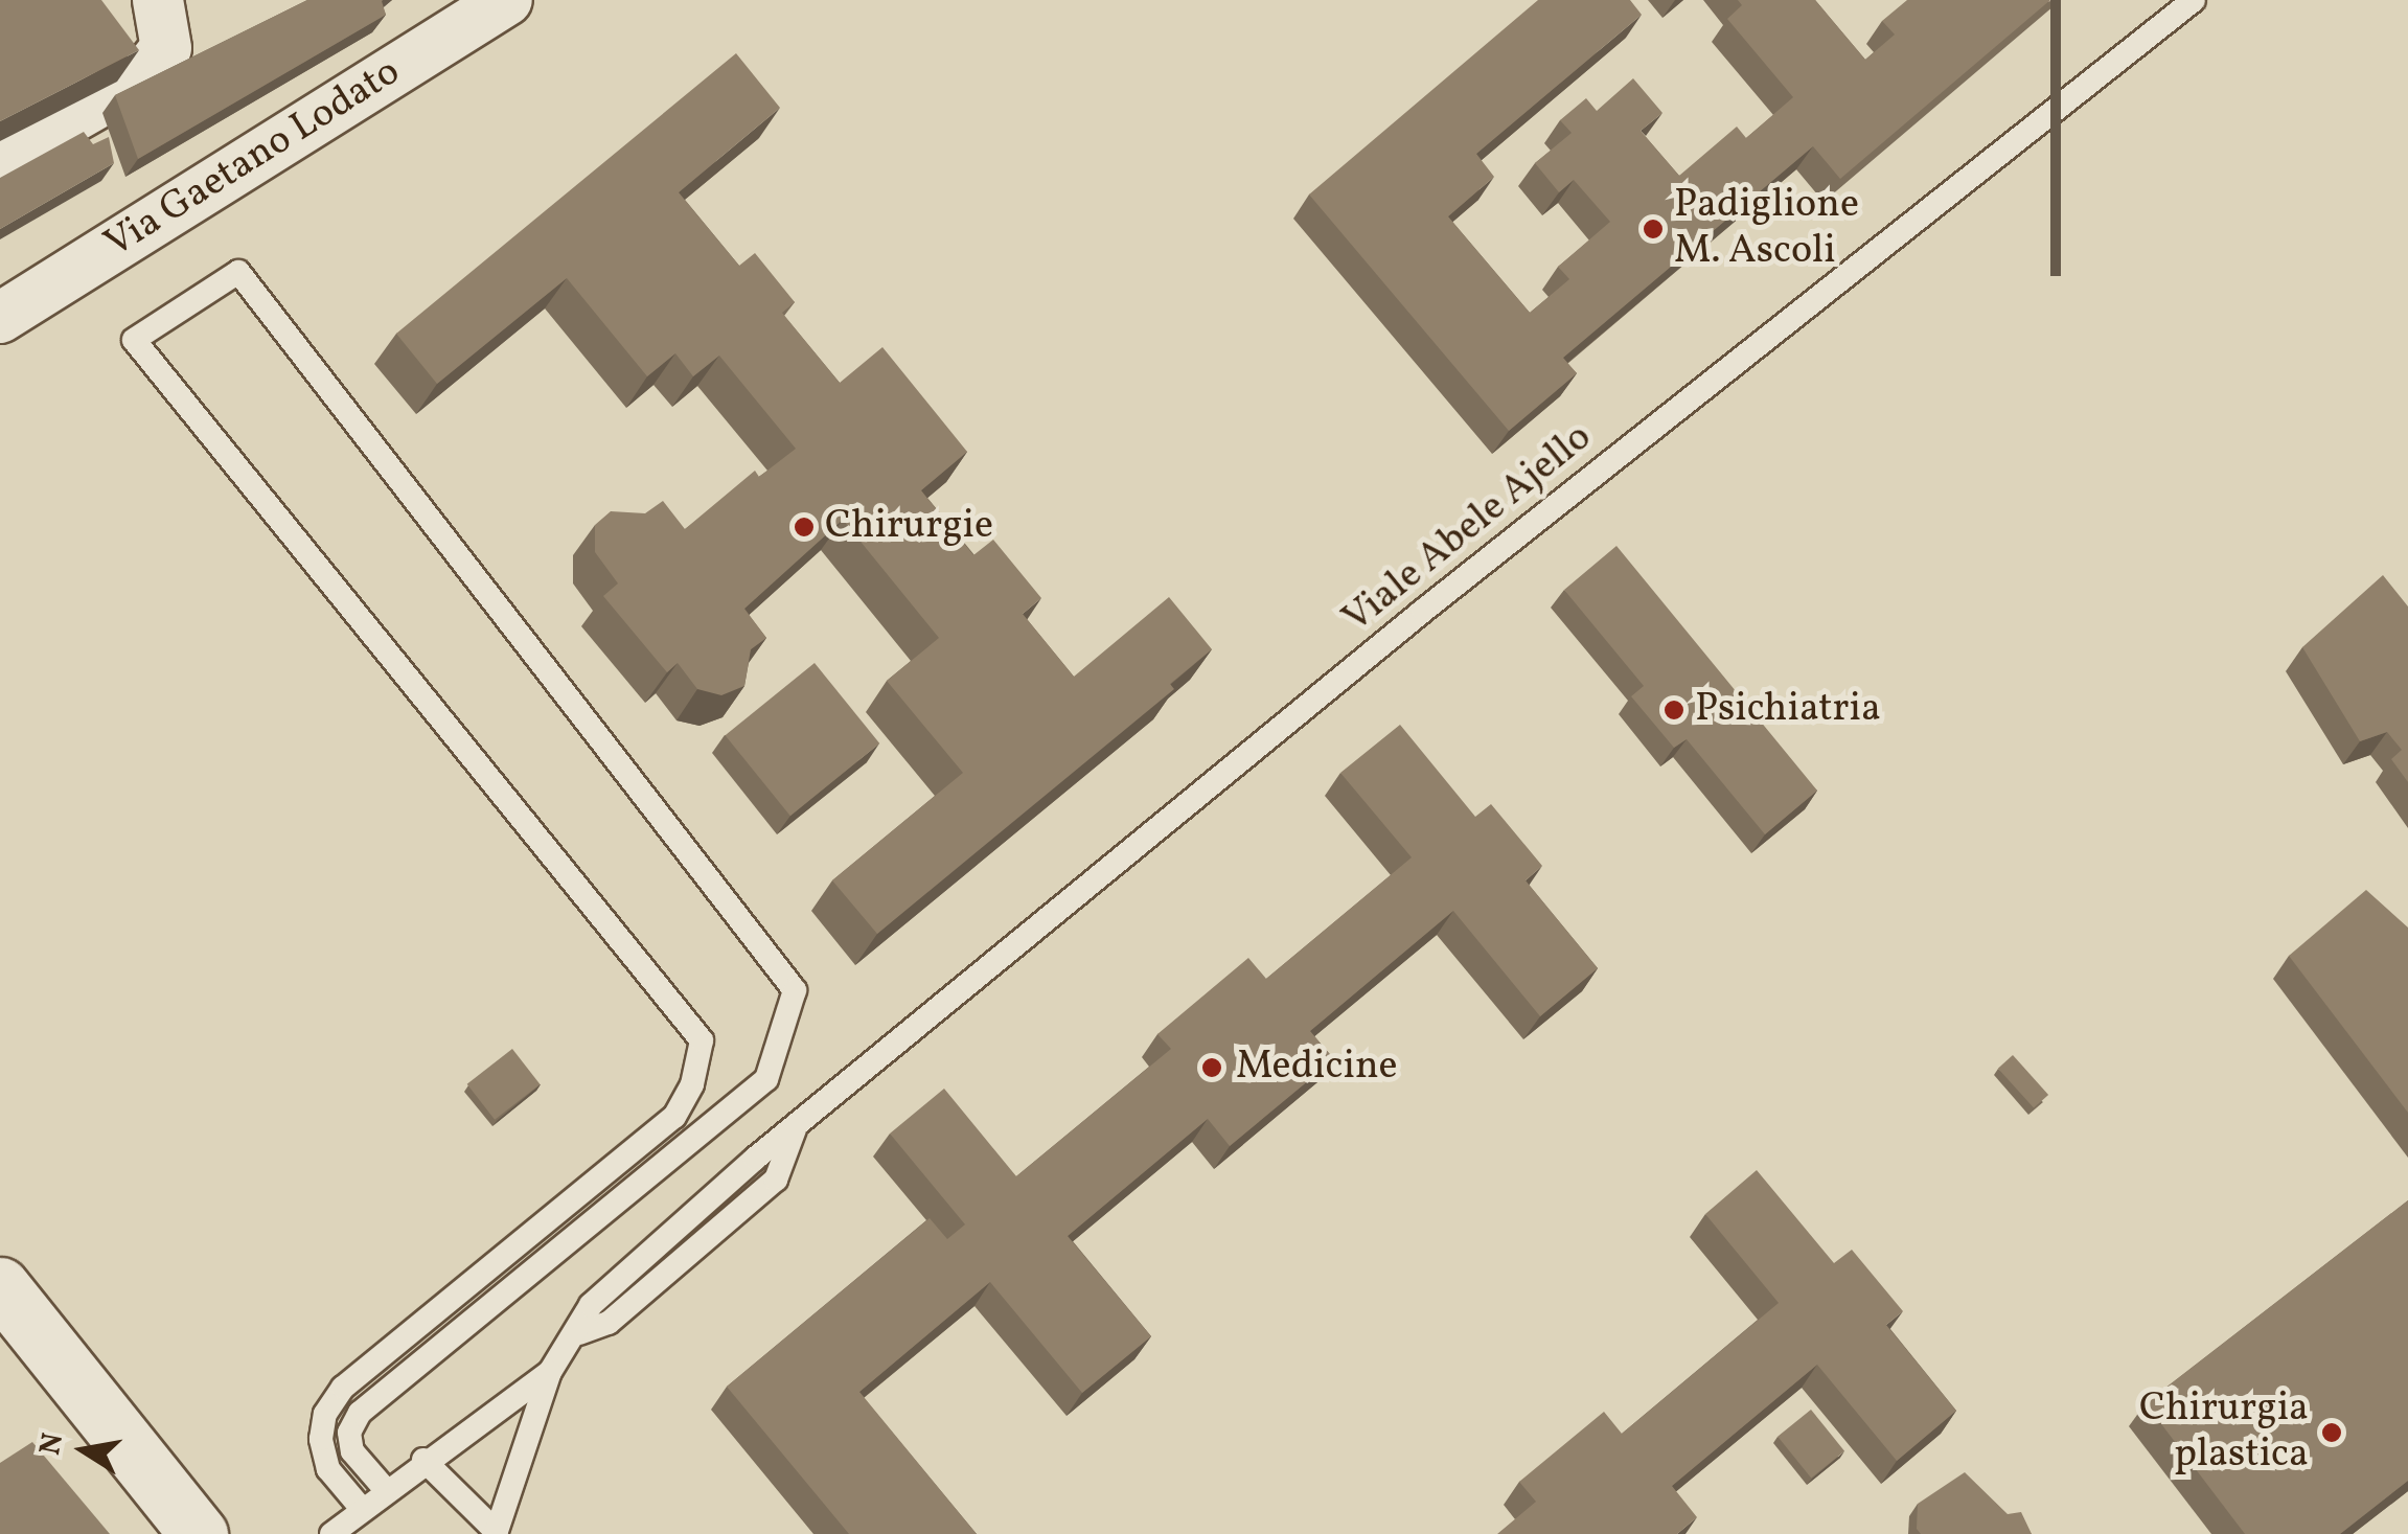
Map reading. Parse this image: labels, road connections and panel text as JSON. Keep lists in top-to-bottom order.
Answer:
{
  "streets": {
    "street": ["Via Gaetano Lodato"],
    "lane": ["Viale Abele Ajello"]
  },
  "places": [
    "Padiglione M. Ascoli",
    "Chirurgie",
    "Psichiatria",
    "Medicine",
    "Chirurgia plastica"
  ],
  "north": "left"
}
